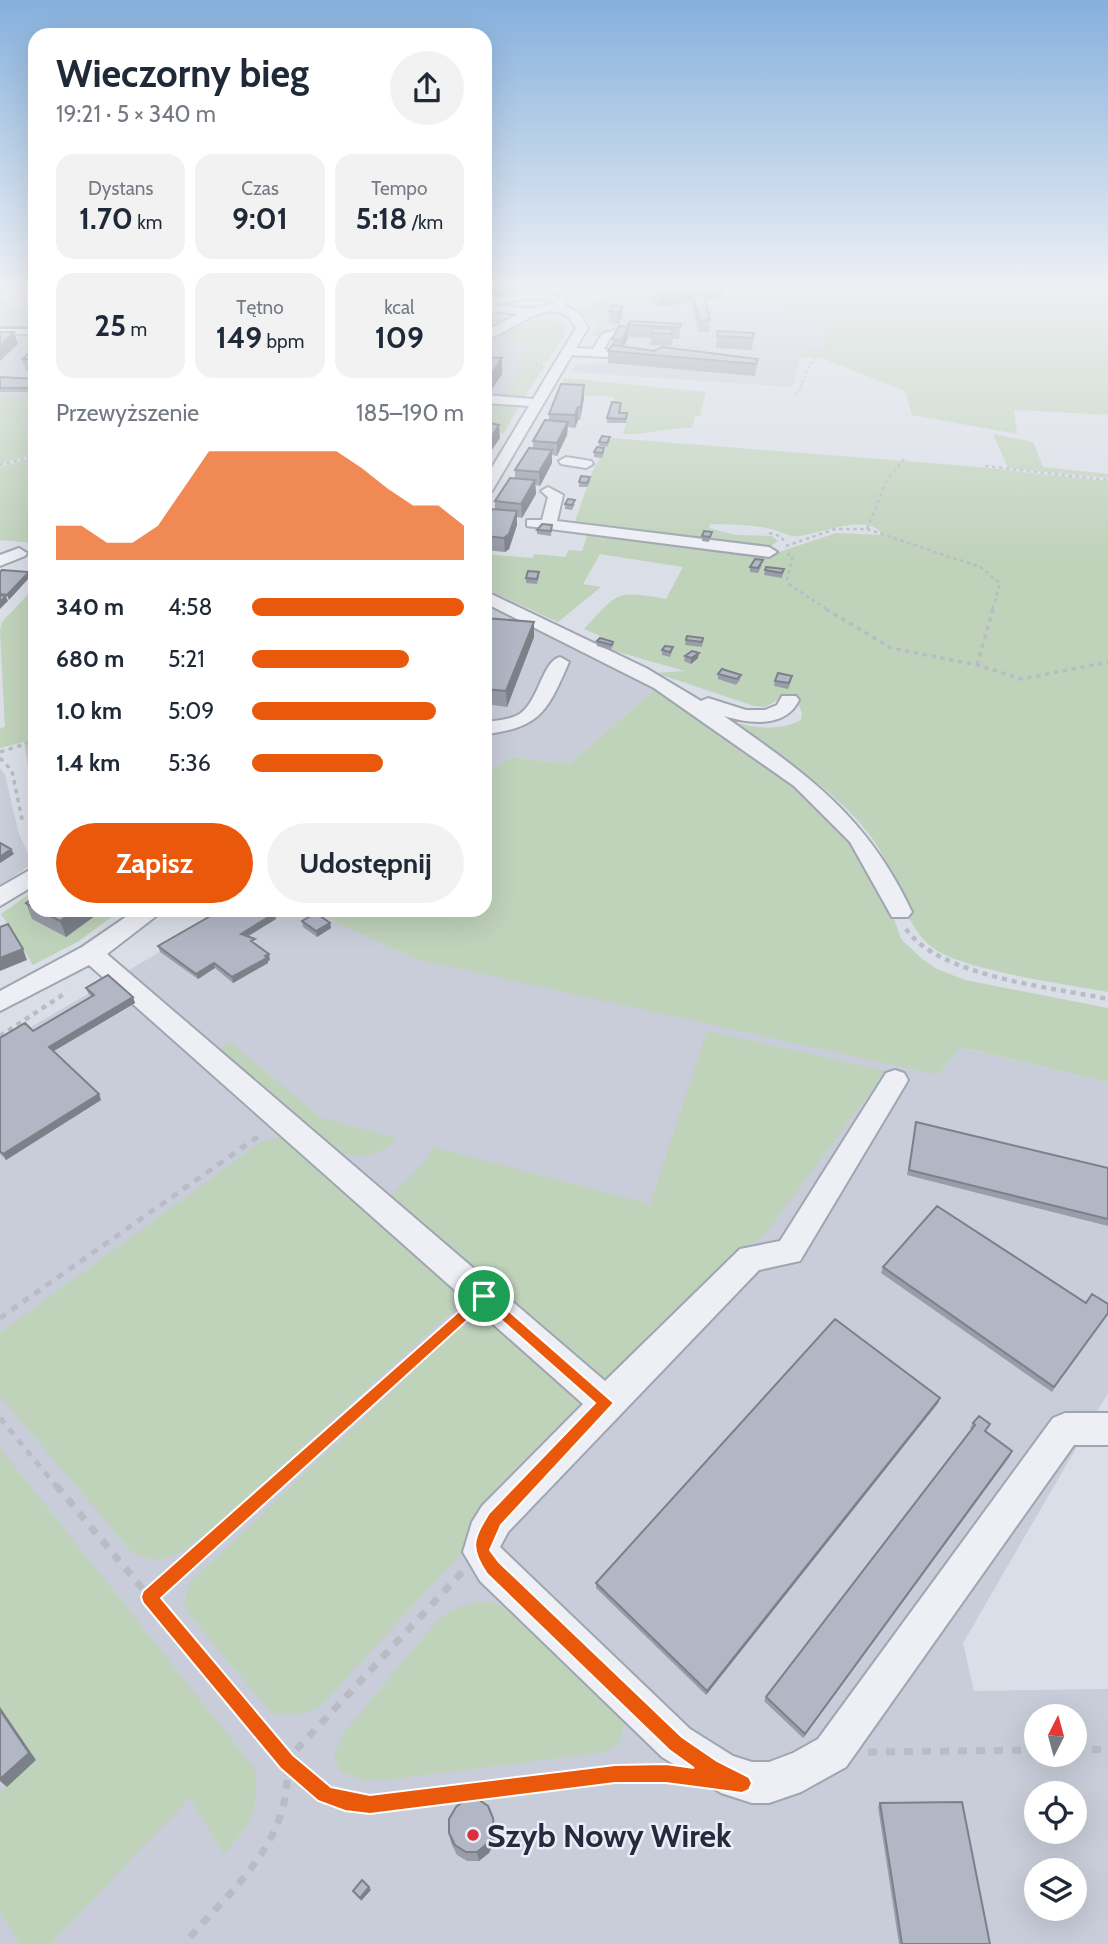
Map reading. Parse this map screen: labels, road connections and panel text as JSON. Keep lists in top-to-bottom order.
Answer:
{
  "places": ["Szyb Nowy Wirek"],
  "north": "top",
  "page": {
    "heading": ["Wieczorny bieg", "19:21 · 5 × 340 m"],
    "stats": [
      ["Dystans", "1.70 km"],
      ["Czas", "9:01"],
      ["Tempo", "5:18 /km"],
      ["25 m"],
      ["Tętno", "149 bpm"],
      ["kcal", "109"]
    ],
    "chart": ["Przewyższenie", "185–190 m"],
    "list": [
      {
        "name": "340 m",
        "note": "4:58"
      },
      {
        "name": "680 m",
        "note": "5:21"
      },
      {
        "name": "1.0 km",
        "note": "5:09"
      },
      {
        "name": "1.4 km",
        "note": "5:36"
      }
    ],
    "buttons": ["Zapisz", "Udostępnij"]
  }
}
